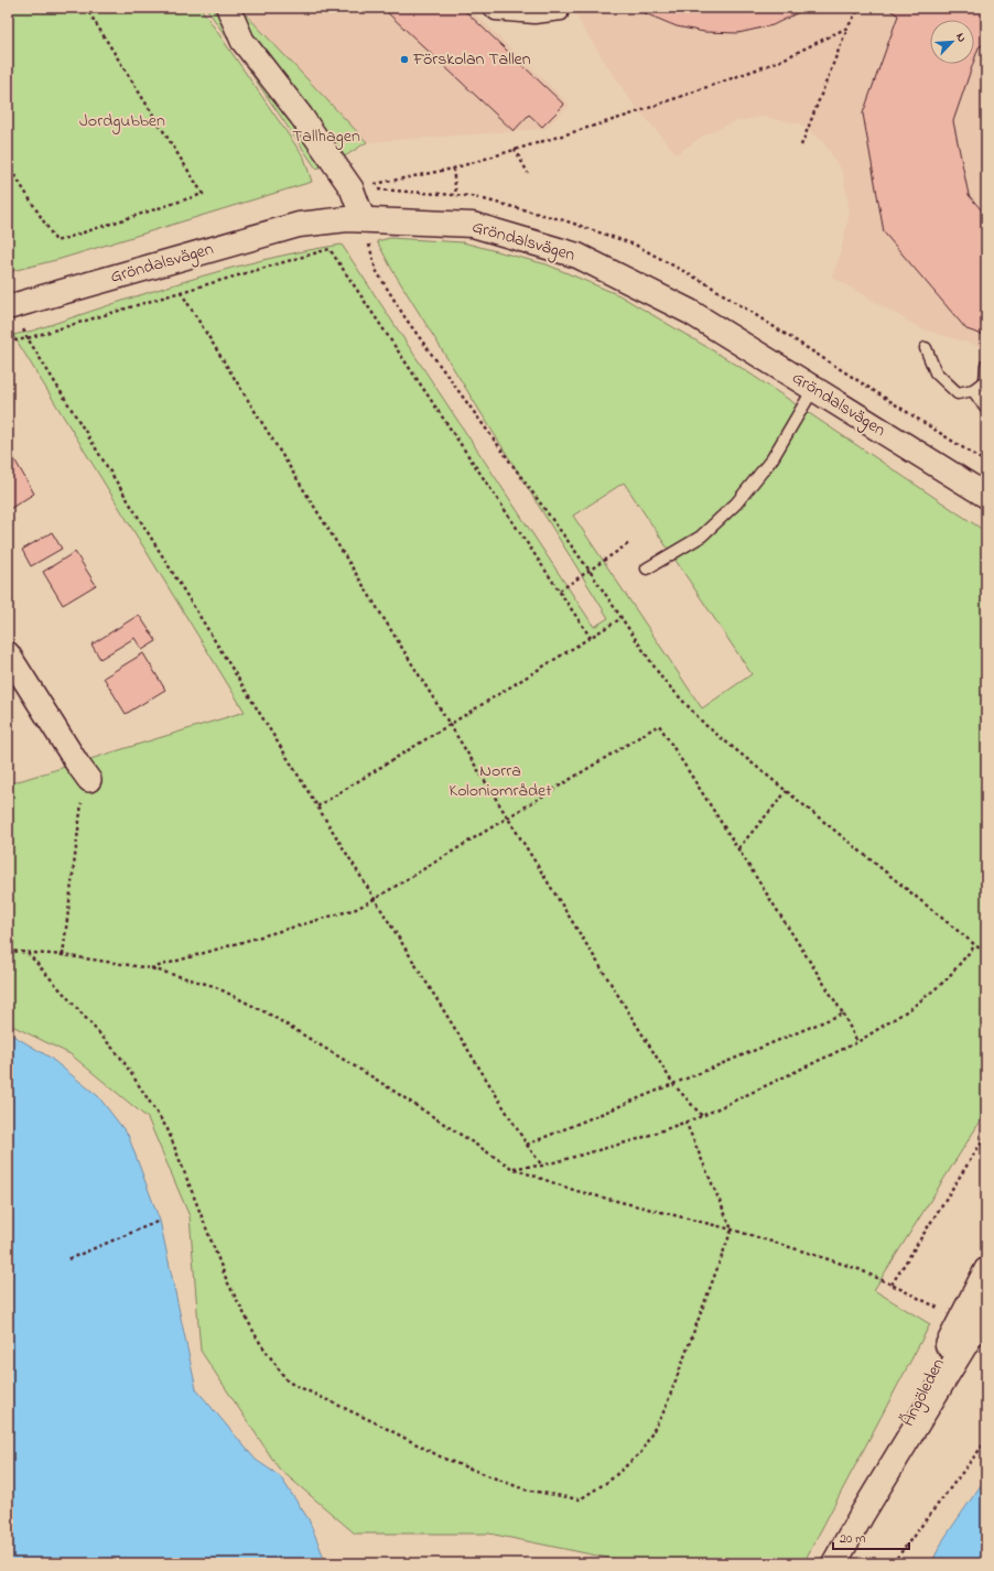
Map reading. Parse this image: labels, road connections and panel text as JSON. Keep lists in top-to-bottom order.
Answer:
{
  "streets": {
    "street": ["Gröndalsvägen", "Ängöleden"]
  },
  "parks": ["Jordgubben", "Tallhagen", "Norra Koloniområdet"],
  "places": ["Förskolan Tallen"],
  "scale_bar": "20 m",
  "north": "top right"
}
